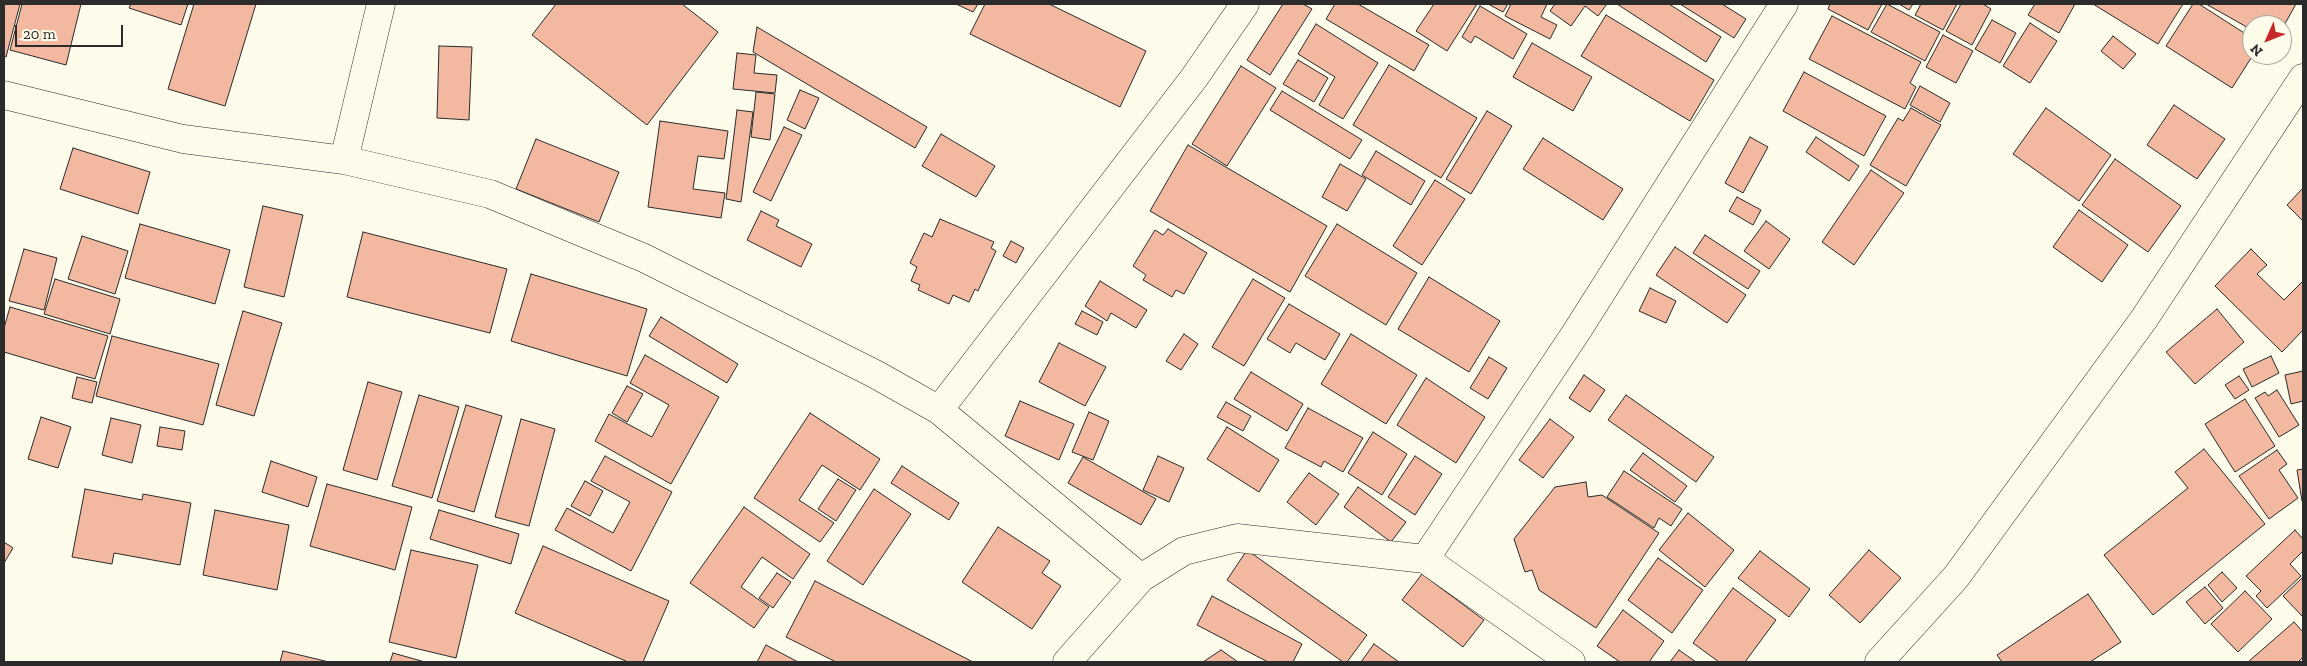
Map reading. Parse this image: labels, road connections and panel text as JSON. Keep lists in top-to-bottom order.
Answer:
{
  "scale_bar": "20 m",
  "north": "bottom left"
}
